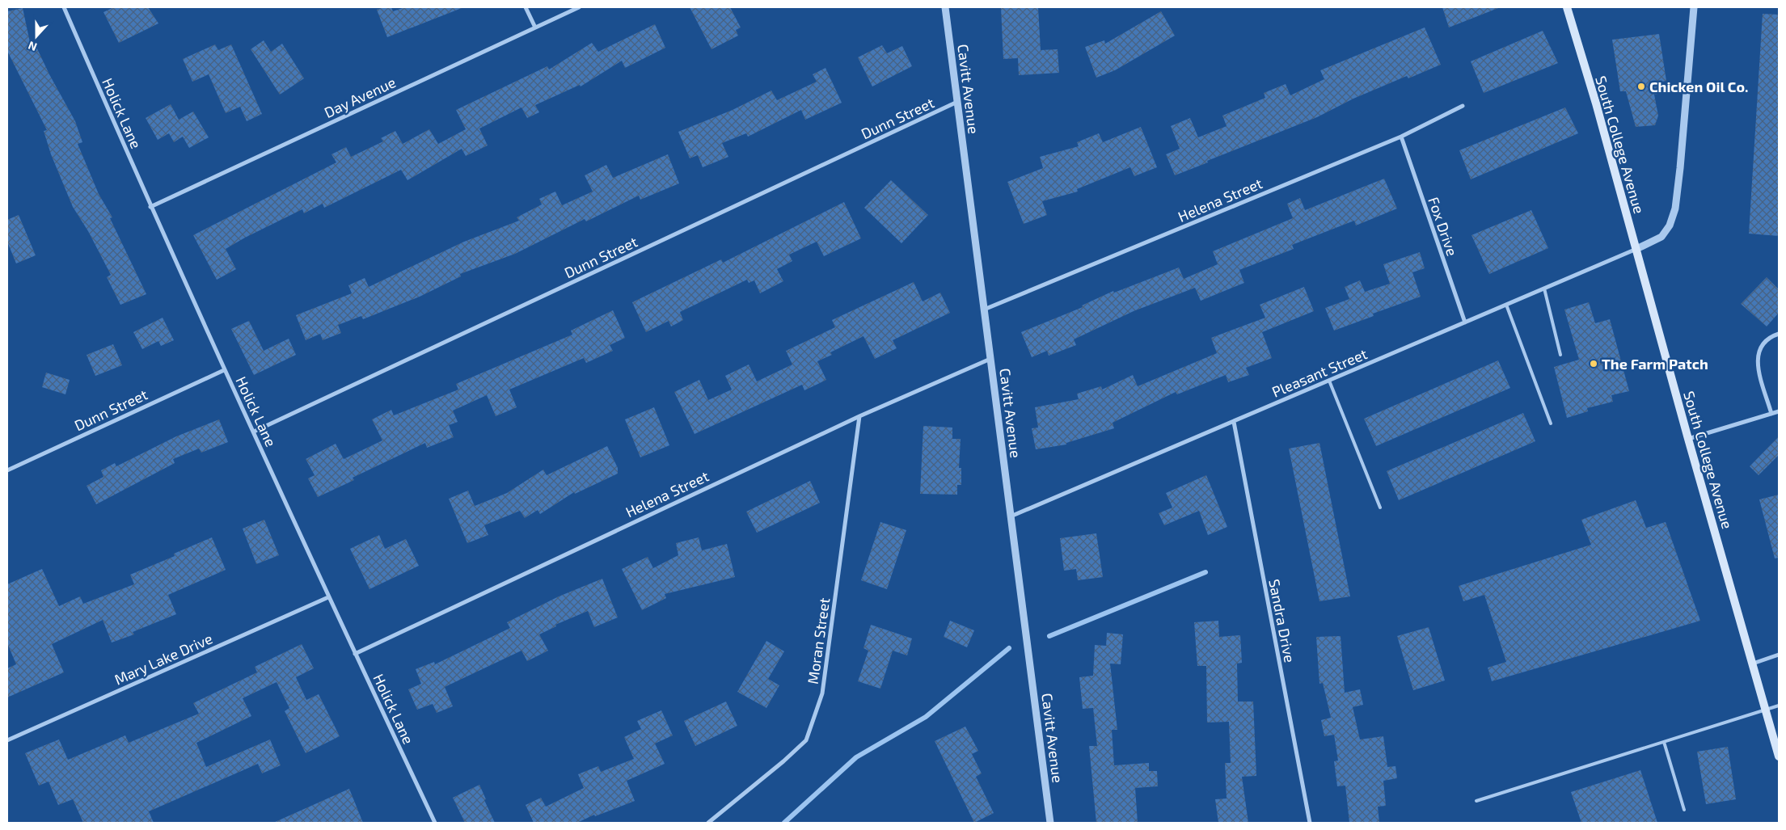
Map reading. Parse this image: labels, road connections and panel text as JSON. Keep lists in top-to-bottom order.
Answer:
{
  "streets": {
    "main road": ["South College Avenue"],
    "street": [
      "Cavitt Avenue",
      "Day Avenue",
      "Holick Lane",
      "Dunn Street",
      "Helena Street",
      "Fox Drive",
      "Pleasant Street",
      "Sandra Drive",
      "Moran Street",
      "Mary Lake Drive"
    ]
  },
  "crossings": [
    ["Cavitt Avenue", "Dunn Street"],
    ["Cavitt Avenue", "Helena Street"],
    ["Cavitt Avenue", "Pleasant Street"],
    ["Day Avenue", "Holick Lane"],
    ["Holick Lane", "Dunn Street"],
    ["Holick Lane", "Helena Street"],
    ["Holick Lane", "Mary Lake Drive"],
    ["South College Avenue", "Pleasant Street"],
    ["Helena Street", "Fox Drive"],
    ["Helena Street", "Moran Street"],
    ["Fox Drive", "Pleasant Street"],
    ["Pleasant Street", "Sandra Drive"]
  ],
  "places": ["Chicken Oil Co.", "The Farm Patch"],
  "north": "bottom"
}
